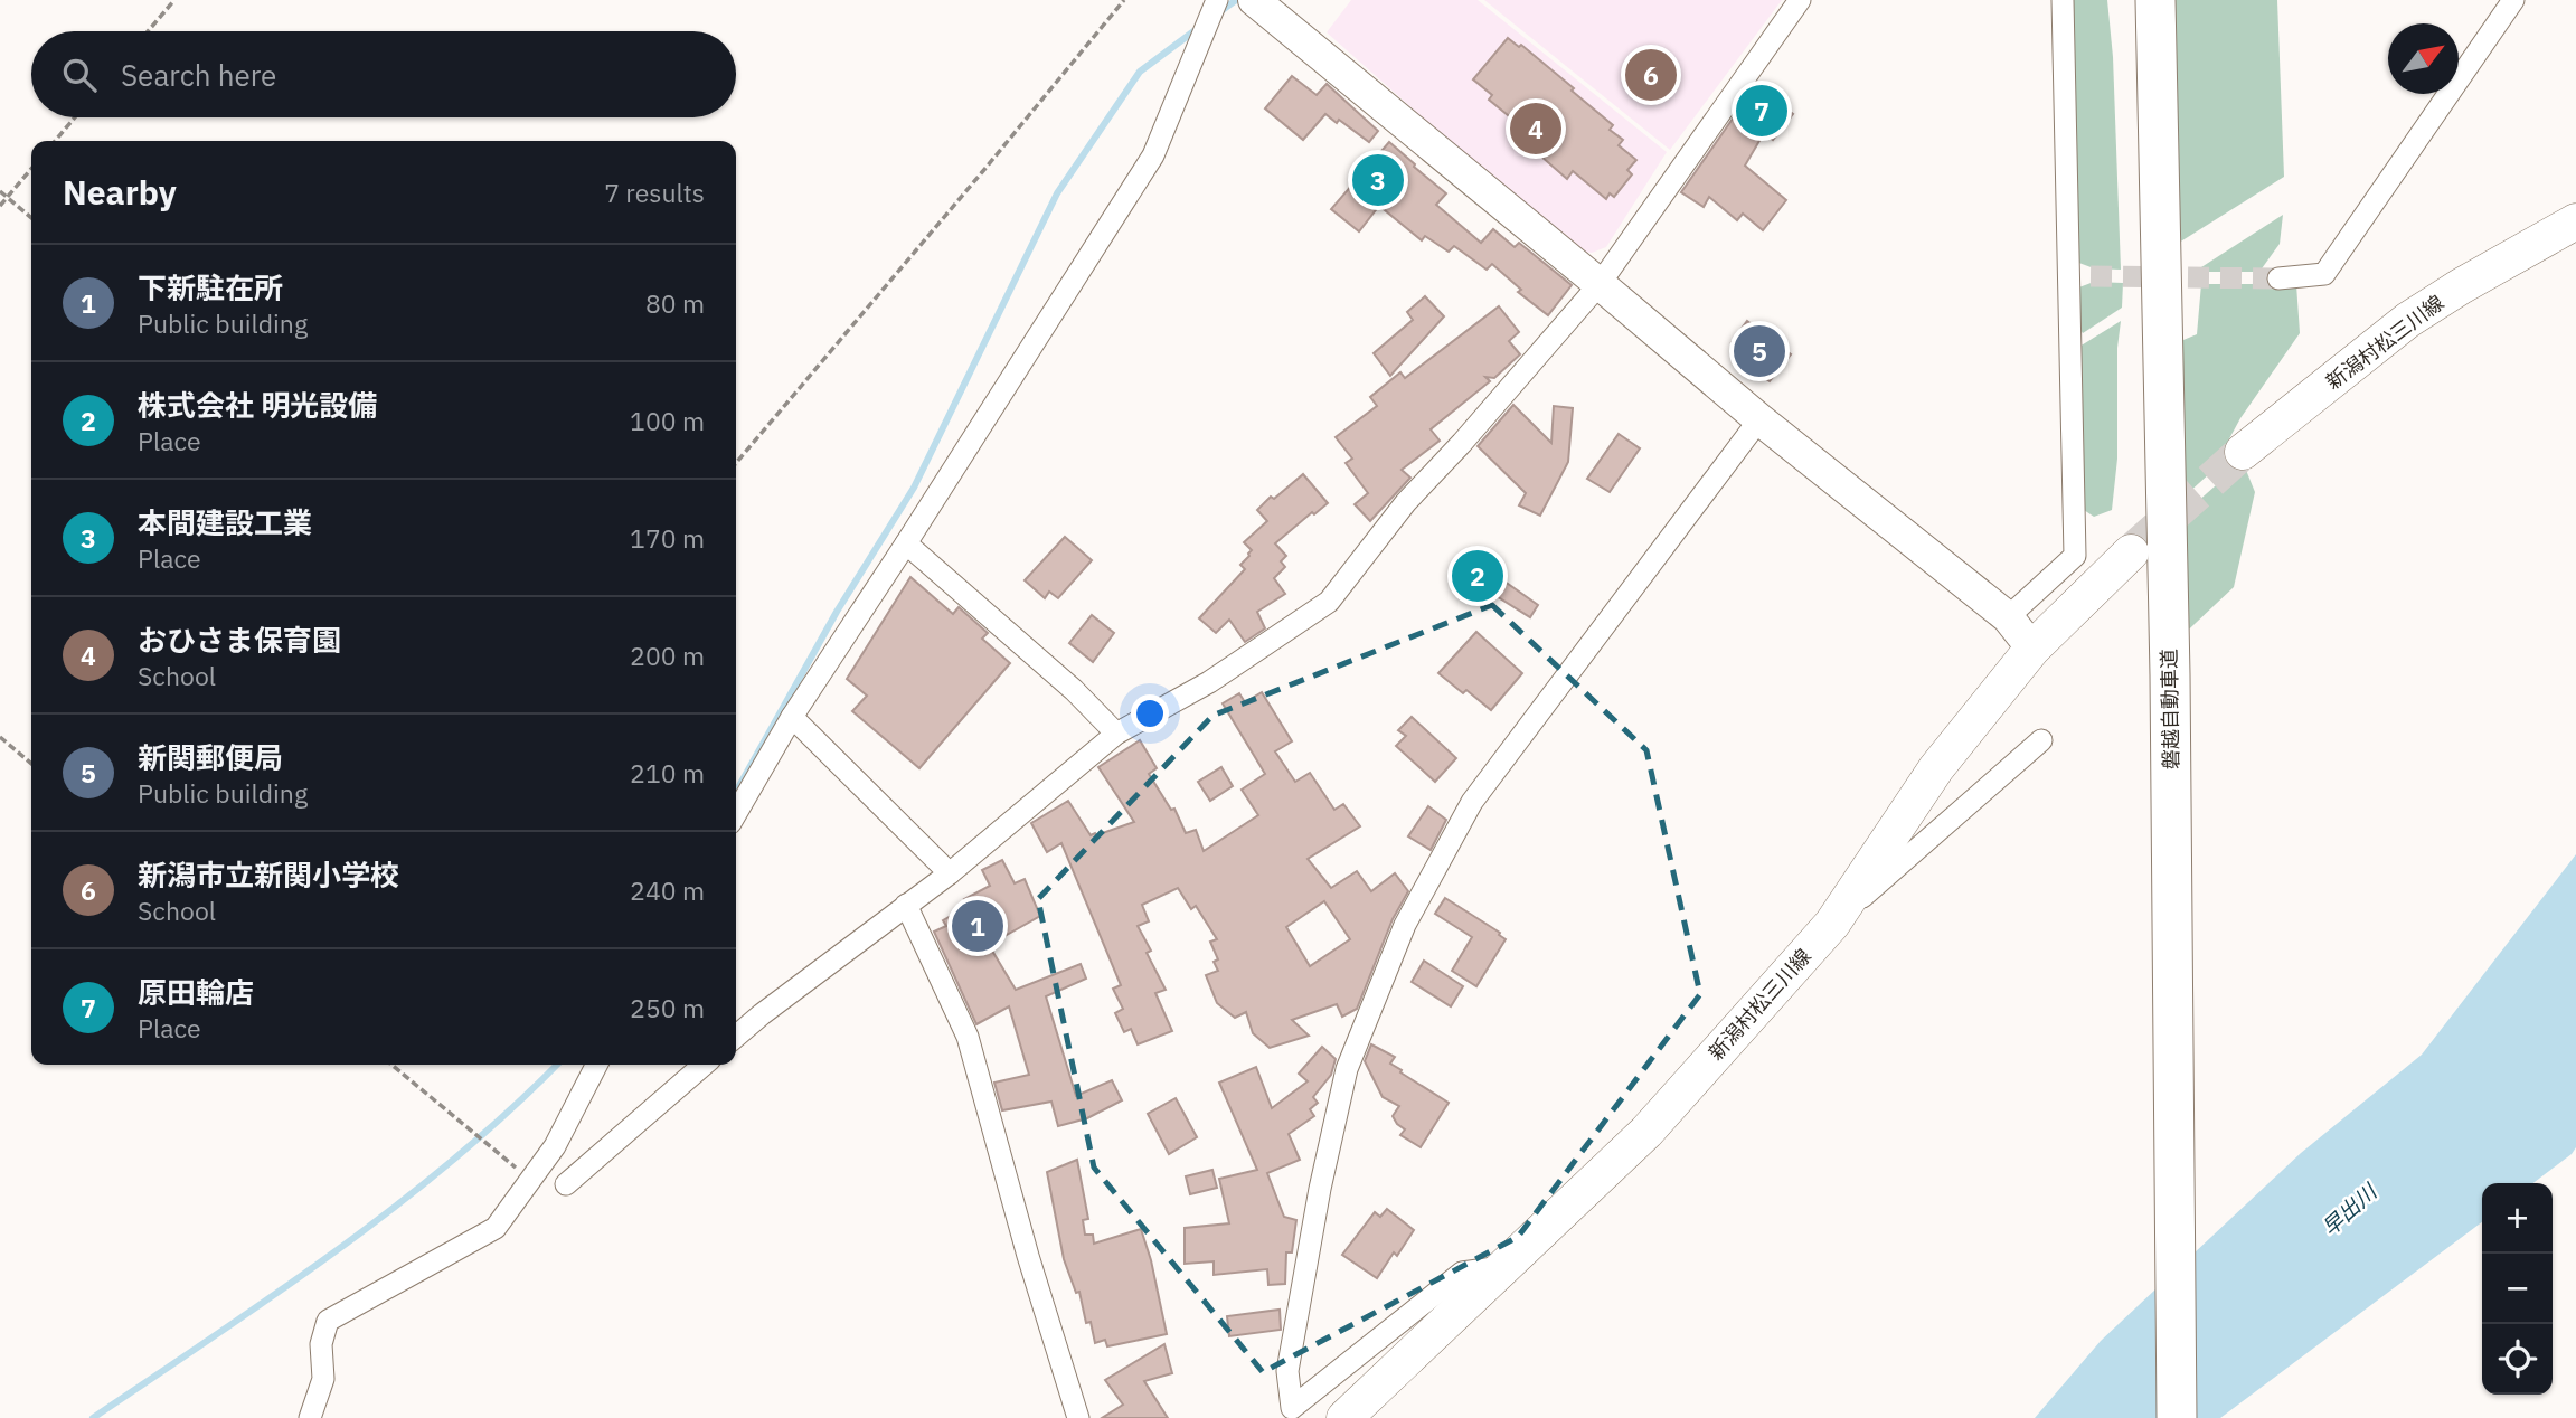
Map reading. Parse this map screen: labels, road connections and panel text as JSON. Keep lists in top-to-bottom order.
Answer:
{
  "streets": {
    "highway": ["磐越自動車道"],
    "main road": ["新潟村松三川線"]
  },
  "water": ["早出川"],
  "north": "top right",
  "page": {
    "search": "Search here",
    "pins": [
      "6",
      "7",
      "4",
      "3",
      "5",
      "2",
      "1"
    ],
    "heading": ["Nearby", "7 results"],
    "list": [
      {
        "mark": "1",
        "name": "下新駐在所",
        "note": "Public building",
        "value": "80 m"
      },
      {
        "mark": "2",
        "name": "株式会社 明光設備",
        "note": "Place",
        "value": "100 m"
      },
      {
        "mark": "3",
        "name": "本間建設工業",
        "note": "Place",
        "value": "170 m"
      },
      {
        "mark": "4",
        "name": "おひさま保育園",
        "note": "School",
        "value": "200 m"
      },
      {
        "mark": "5",
        "name": "新関郵便局",
        "note": "Public building",
        "value": "210 m"
      },
      {
        "mark": "6",
        "name": "新潟市立新関小学校",
        "note": "School",
        "value": "240 m"
      },
      {
        "mark": "7",
        "name": "原田輪店",
        "note": "Place",
        "value": "250 m"
      }
    ],
    "map_buttons": ["+", "−"]
  }
}
